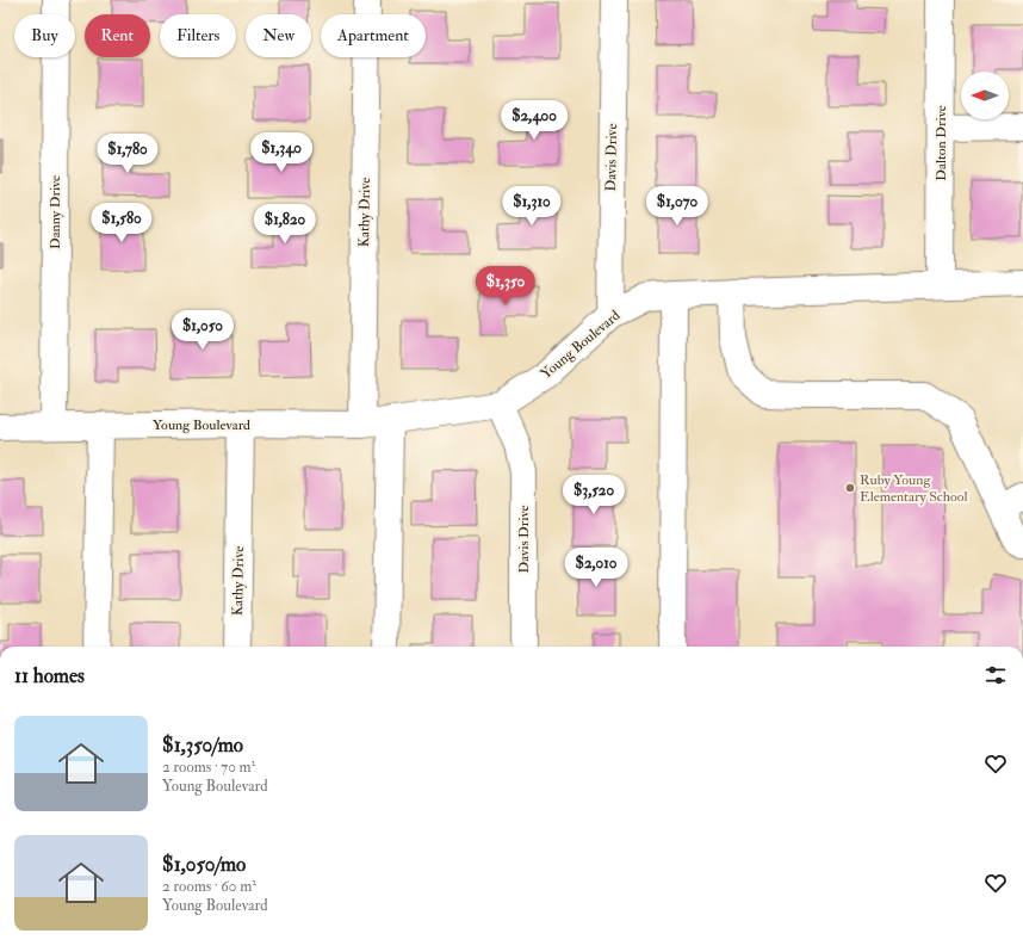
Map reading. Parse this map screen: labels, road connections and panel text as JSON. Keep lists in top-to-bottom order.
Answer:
{
  "streets": {
    "street": [
      "Dalton Drive",
      "Davis Drive",
      "Danny Drive",
      "Kathy Drive",
      "Young Boulevard"
    ]
  },
  "crossings": [
    ["Dalton Drive", "Young Boulevard"],
    ["Davis Drive", "Young Boulevard"],
    ["Danny Drive", "Young Boulevard"],
    ["Kathy Drive", "Young Boulevard"]
  ],
  "places": ["Ruby Young Elementary School"],
  "north": "left",
  "page": {
    "chip": [
      "Buy",
      "Rent",
      "Filters",
      "New",
      "Apartment"
    ],
    "price": [
      "$2,400",
      "$1,340",
      "$1,780",
      "$1,310",
      "$1,070",
      "$1,580",
      "$1,820",
      "$1,350",
      "$1,050",
      "$3,520",
      "$2,010"
    ],
    "heading": "11 homes",
    "list": [
      {
        "name": "$1,350/mo",
        "note": "2 rooms · 70 m² · Young Boulevard"
      },
      {
        "name": "$1,050/mo",
        "note": "2 rooms · 60 m² · Young Boulevard"
      }
    ]
  }
}
